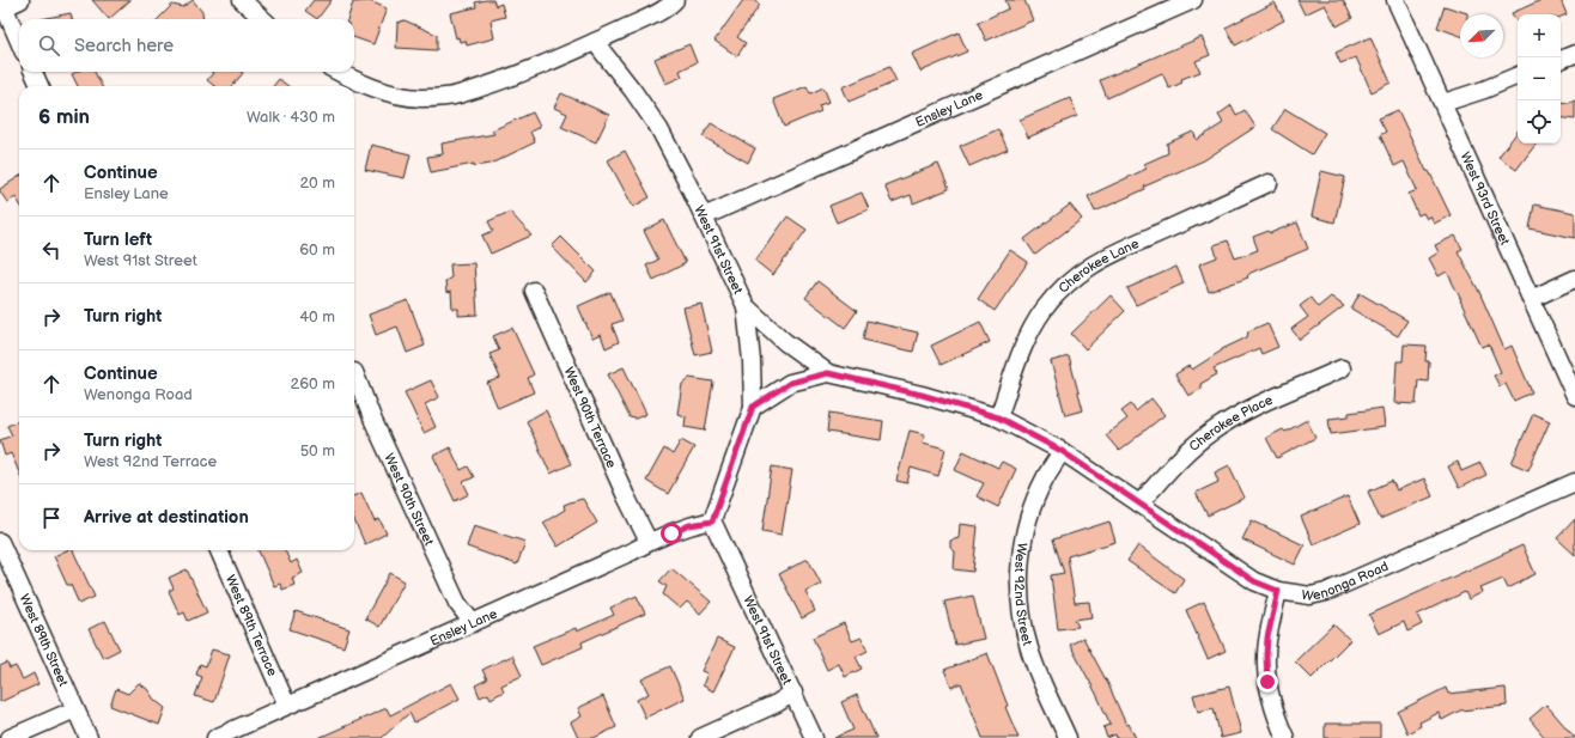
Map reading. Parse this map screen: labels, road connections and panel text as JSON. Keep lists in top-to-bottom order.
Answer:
{
  "streets": {
    "street": [
      "Ensley Lane",
      "West 93rd Street",
      "West 91st Street",
      "Cherokee Lane",
      "West 90th Terrace",
      "Cherokee Place",
      "West 90th Street",
      "Wenonga Road",
      "West 92nd Street",
      "West 89th Terrace",
      "West 89th Street"
    ]
  },
  "crossings": [
    ["Ensley Lane", "West 91st Street"],
    ["Ensley Lane", "West 90th Terrace"],
    ["Ensley Lane", "West 90th Street"],
    ["Ensley Lane", "West 89th Terrace"],
    ["West 91st Street", "Wenonga Road"],
    ["Cherokee Lane", "Wenonga Road"],
    ["Cherokee Place", "Wenonga Road"],
    ["Wenonga Road", "West 92nd Street"]
  ],
  "north": "bottom left",
  "page": {
    "map_buttons": ["+", "−"],
    "search": "Search here",
    "heading": ["6 min", "Walk · 430 m"],
    "list": [
      ["Continue", "Ensley Lane", "20 m"],
      ["Turn left", "West 91st Street", "60 m"],
      ["Turn right", "40 m"],
      ["Continue", "Wenonga Road", "260 m"],
      ["Turn right", "West 92nd Terrace", "50 m"],
      "Arrive at destination"
    ]
  }
}
